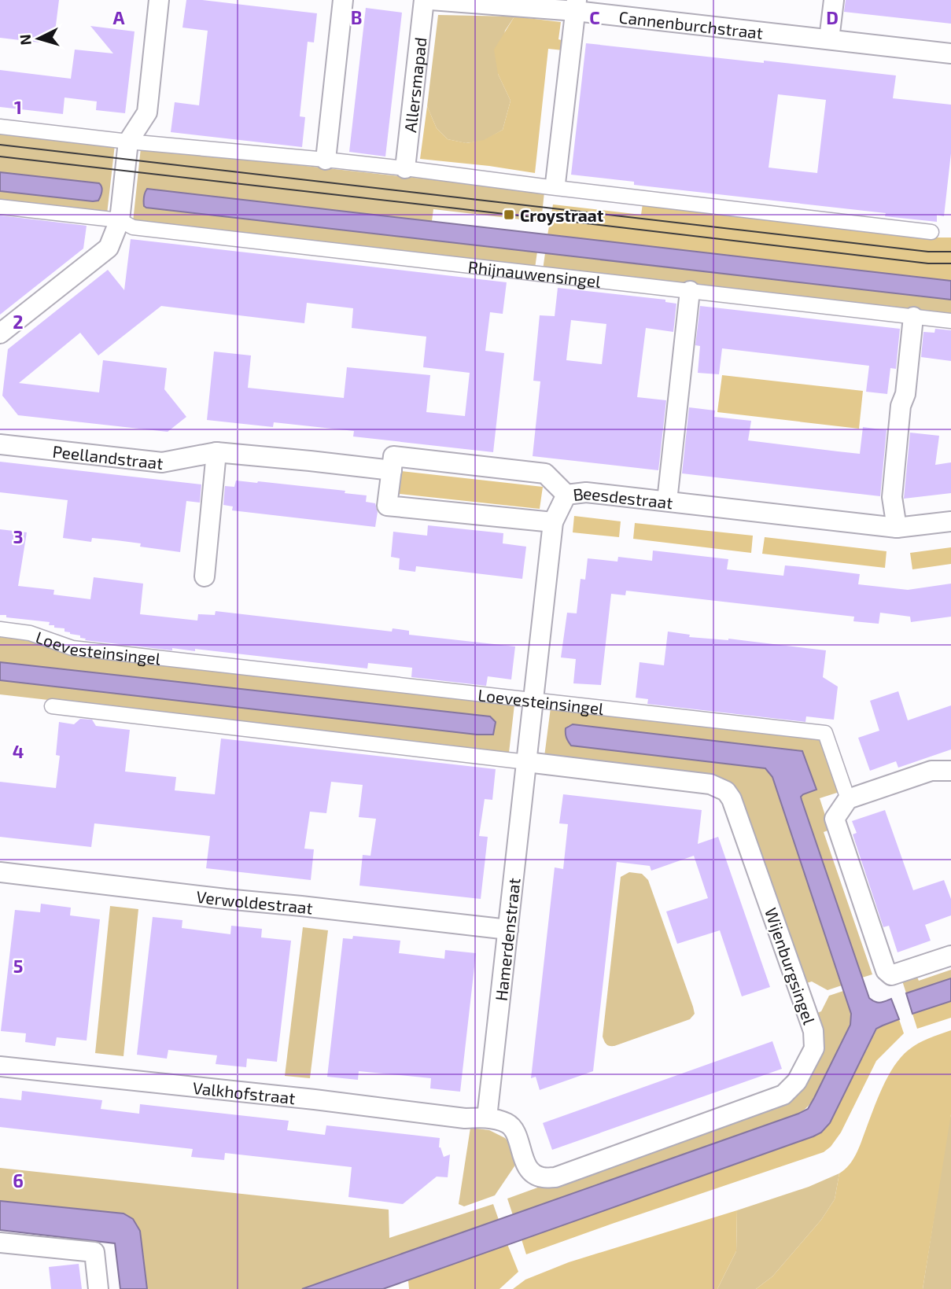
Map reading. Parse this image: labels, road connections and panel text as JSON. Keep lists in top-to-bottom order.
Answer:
{
  "streets": {
    "street": [
      "Cannenburchstraat",
      "Allersmapad",
      "Rhijnauwensingel",
      "Peellandstraat",
      "Beesdestraat",
      "Loevesteinsingel",
      "Verwoldestraat",
      "Hamerdenstraat",
      "Wijenburgsingel",
      "Valkhofstraat"
    ]
  },
  "crossings": [
    ["Beesdestraat", "Loevesteinsingel"],
    ["Beesdestraat", "Hamerdenstraat"],
    ["Beesdestraat", "Wijenburgsingel"],
    ["Verwoldestraat", "Hamerdenstraat"],
    ["Hamerdenstraat", "Wijenburgsingel"],
    ["Hamerdenstraat", "Valkhofstraat"],
    ["Wijenburgsingel", "Valkhofstraat"]
  ],
  "places": {
    "transit": ["Croystraat"]
  },
  "north": "left",
  "grid": {
    "columns": [
      "A",
      "B",
      "C",
      "D"
    ],
    "rows": [
      "1",
      "2",
      "3",
      "4",
      "5",
      "6"
    ]
  }
}
